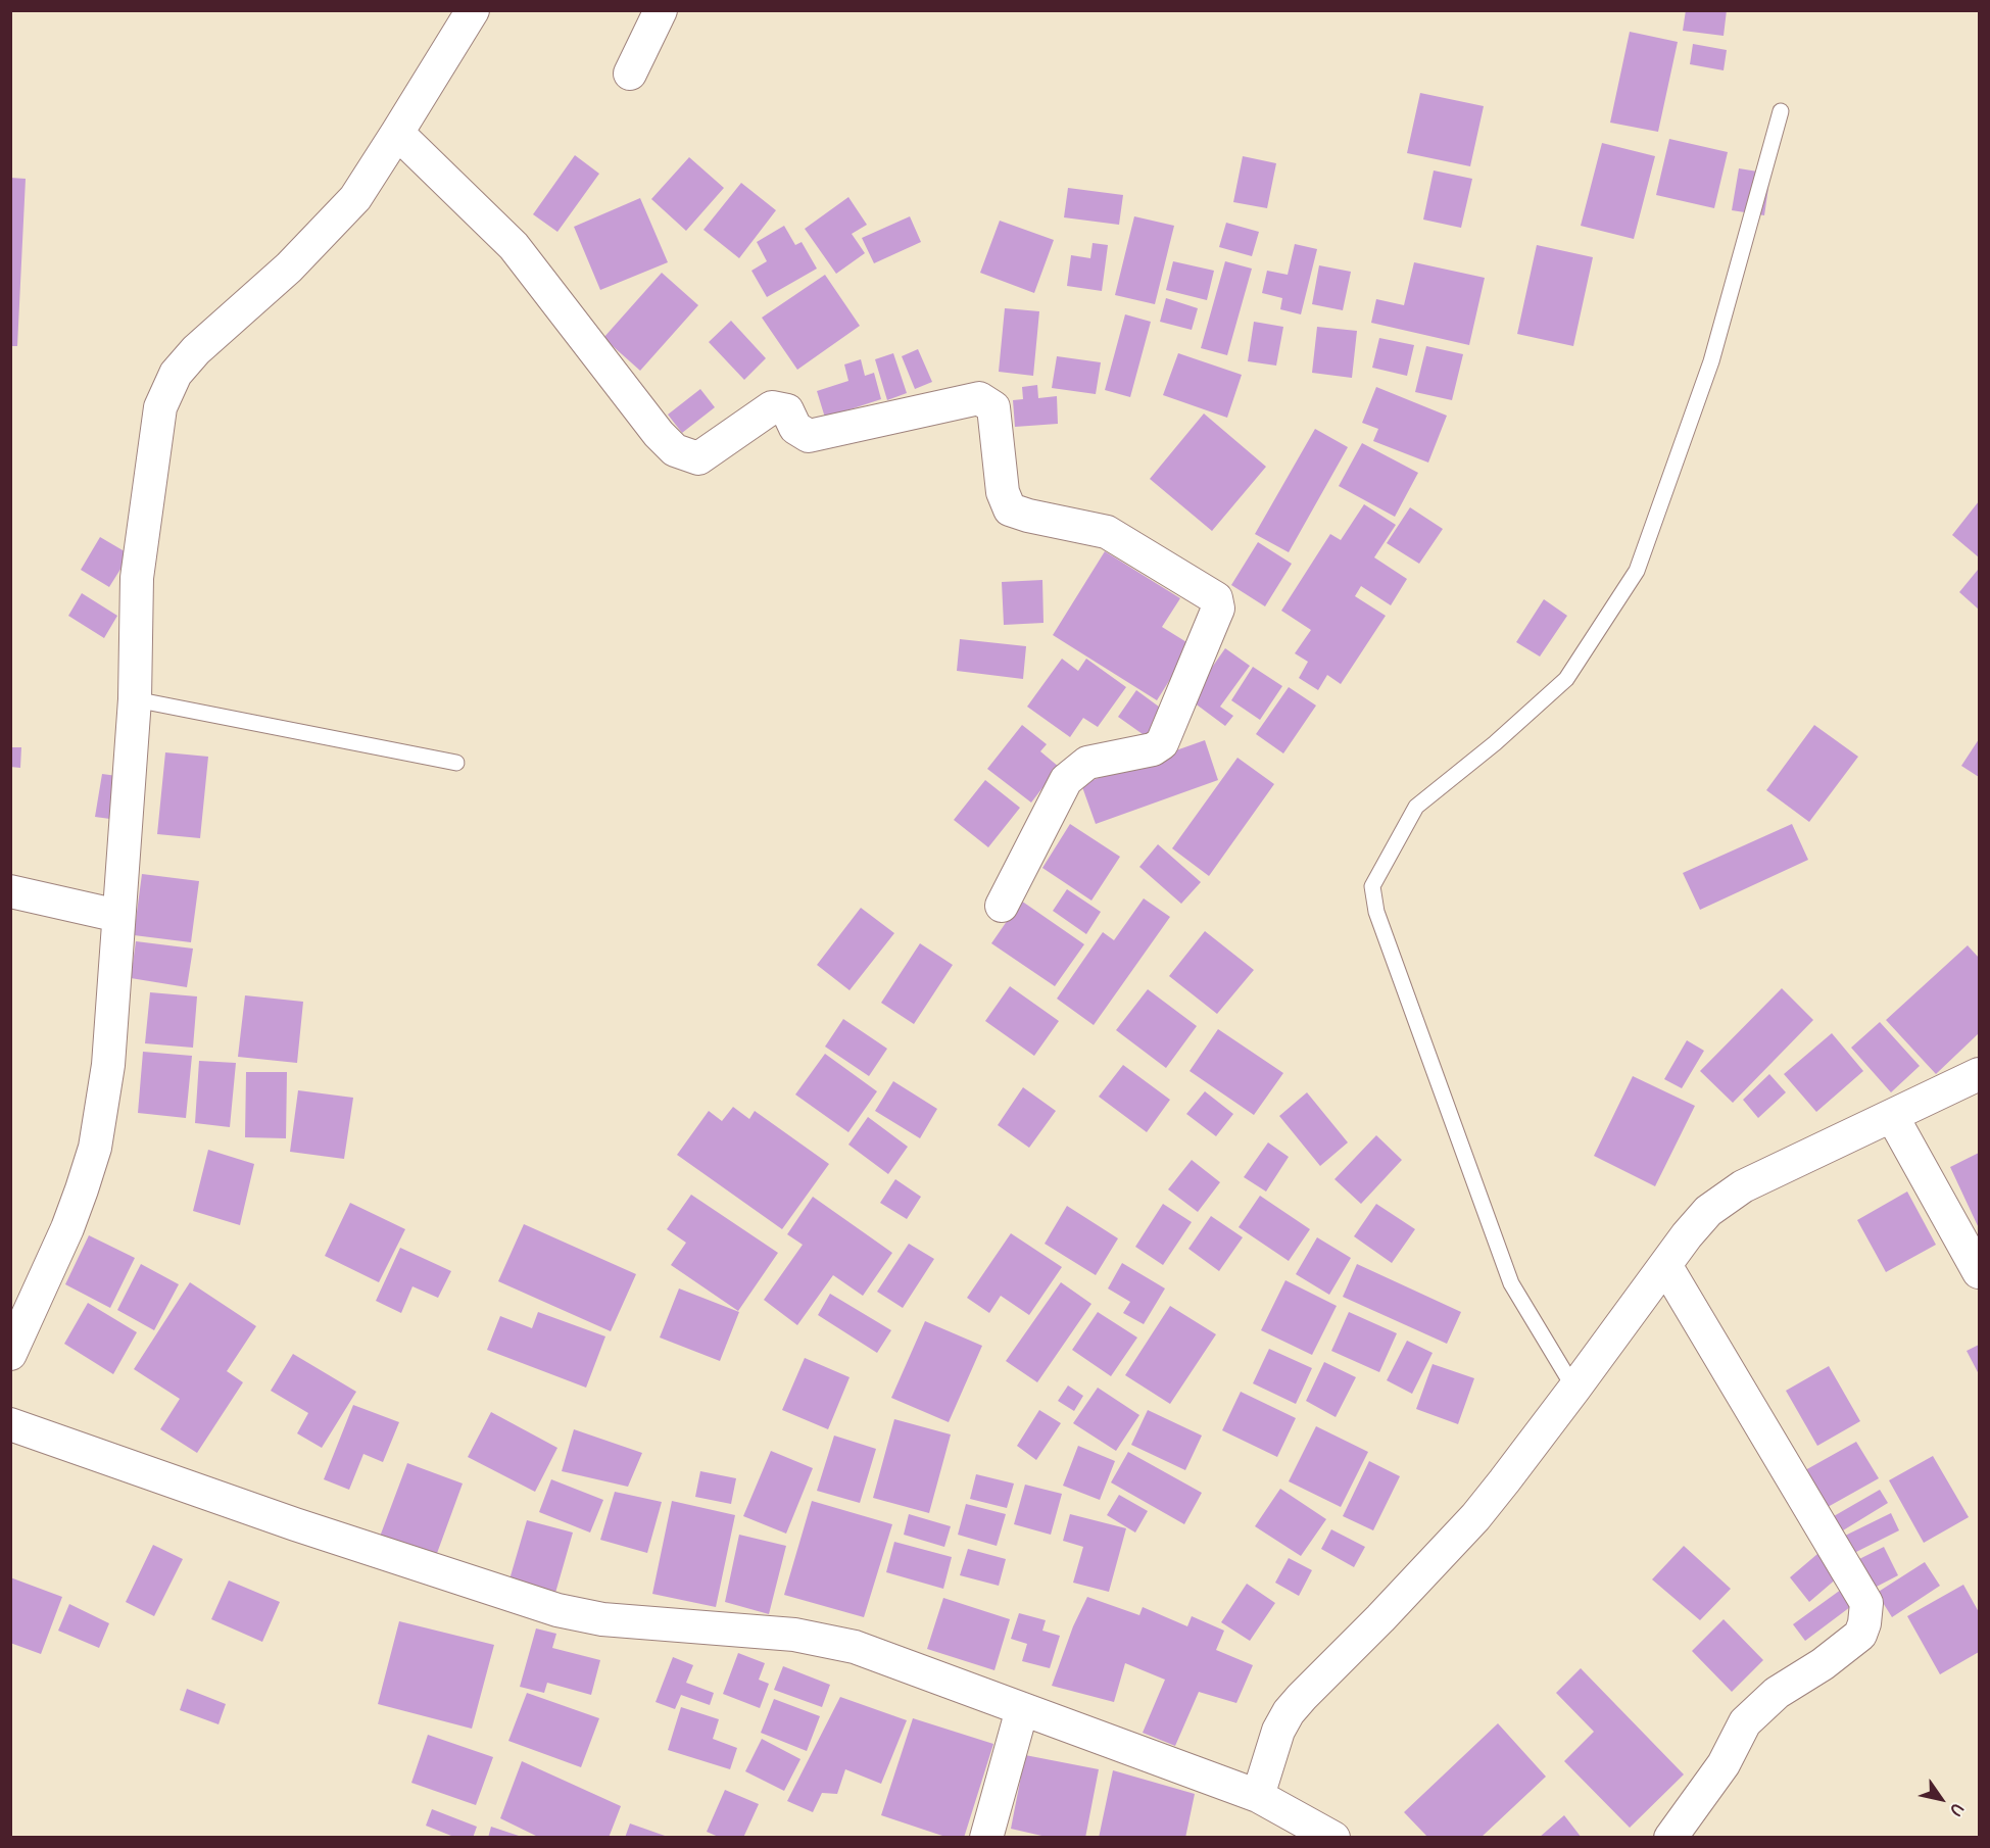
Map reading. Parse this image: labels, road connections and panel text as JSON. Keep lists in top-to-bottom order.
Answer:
{
  "north": "bottom right"
}
